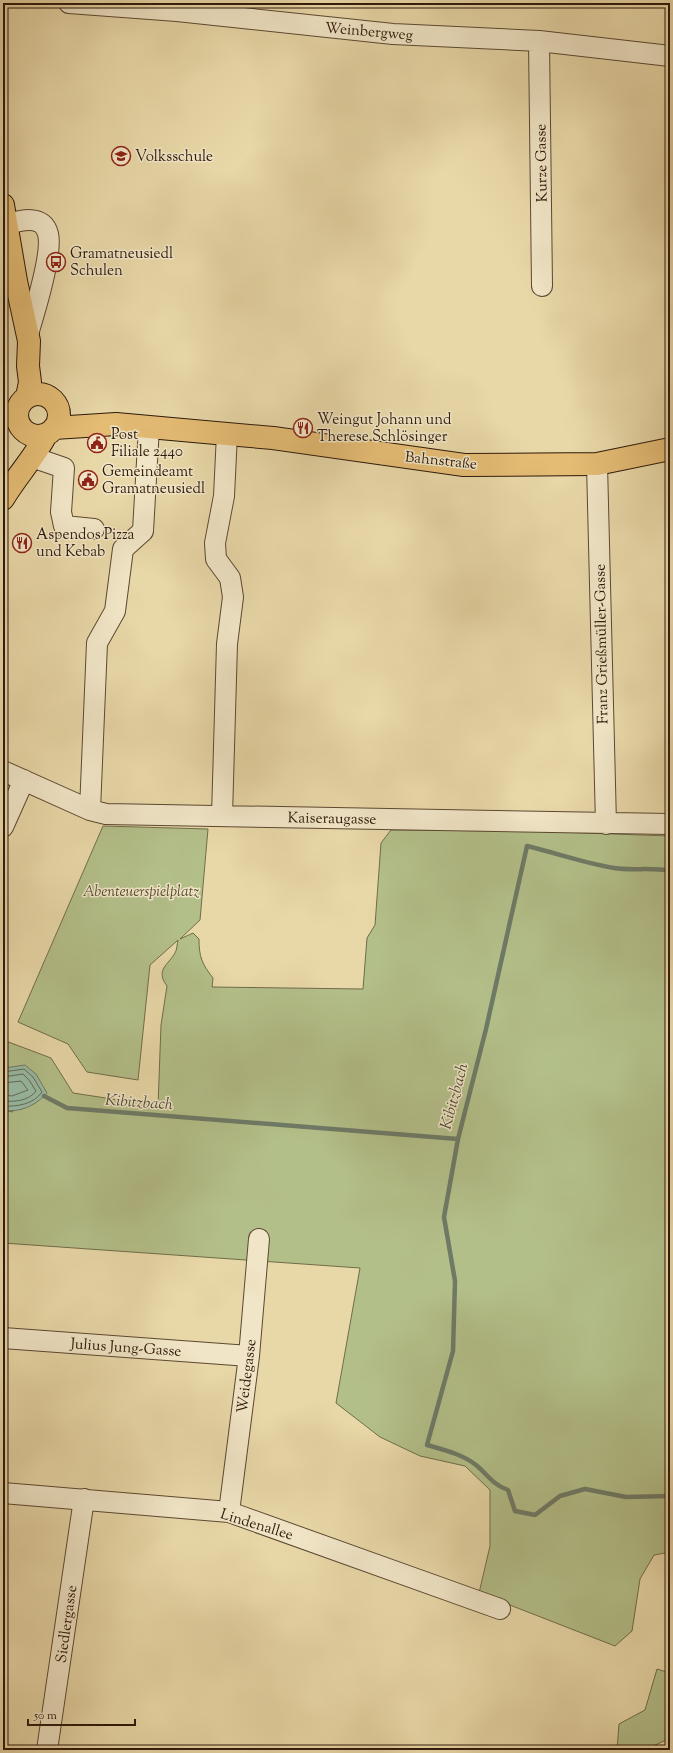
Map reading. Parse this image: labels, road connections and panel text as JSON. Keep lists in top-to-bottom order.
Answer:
{
  "streets": {
    "main road": ["Bahnstraße"],
    "street": [
      "Weinbergweg",
      "Kurze Gasse",
      "Franz Grießmüller-Gasse",
      "Kaiseraugasse",
      "Julius Jung-Gasse",
      "Weidegasse",
      "Lindenallee",
      "Siedlergasse"
    ]
  },
  "crossings": [
    ["Weinbergweg", "Kurze Gasse"],
    ["Bahnstraße", "Franz Grießmüller-Gasse"],
    ["Franz Grießmüller-Gasse", "Kaiseraugasse"],
    ["Julius Jung-Gasse", "Weidegasse"],
    ["Weidegasse", "Lindenallee"],
    ["Lindenallee", "Siedlergasse"]
  ],
  "water": ["Kibitzbach"],
  "parks": ["Abenteuerspielplatz"],
  "places": {
    "school or university": ["Volksschule"],
    "bus stop": ["Gramatneusiedl Schulen"],
    "restaurant": ["Weingut Johann und Therese Schlösinger", "Aspendos Pizza und Kebab"],
    "public building": ["Post Filiale 2440", "Gemeindeamt Gramatneusiedl"]
  },
  "scale_bar": "50 m"
}
